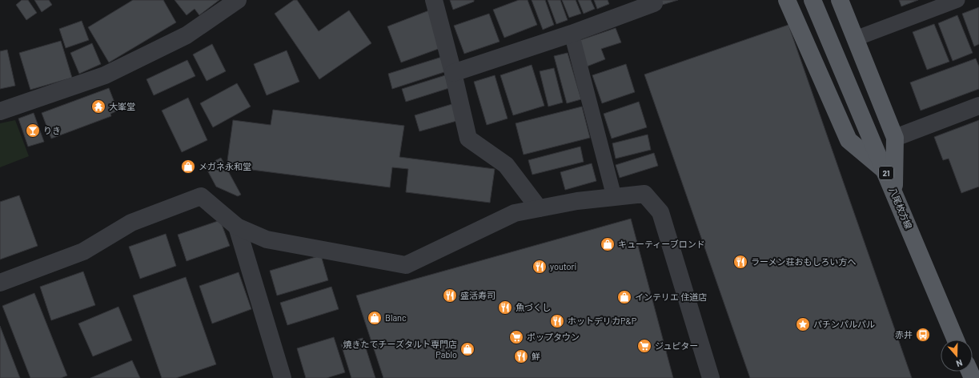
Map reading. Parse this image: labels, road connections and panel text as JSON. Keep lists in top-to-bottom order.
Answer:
{
  "streets": {
    "main road": ["21", "八尾枚方線"]
  },
  "places": {
    "temple": ["大峯堂"],
    "bar": ["りき"],
    "shop": [
      "メガネ永和堂",
      "キューティーブロンド",
      "インテリエ 住道店",
      "Blanc",
      "焼きたてチーズタルト専門店 Pablo"
    ],
    "restaurant": [
      "ラーメン荘おもしろい方へ",
      "youtori",
      "盛活寿司",
      "魚づくし",
      "ホットデリカP&P",
      "鮮"
    ],
    "place": ["パチンパルパル"],
    "bus stop": ["赤井"],
    "supermarket": ["ポップタウン", "ジュピター"]
  },
  "north": "bottom"
}
